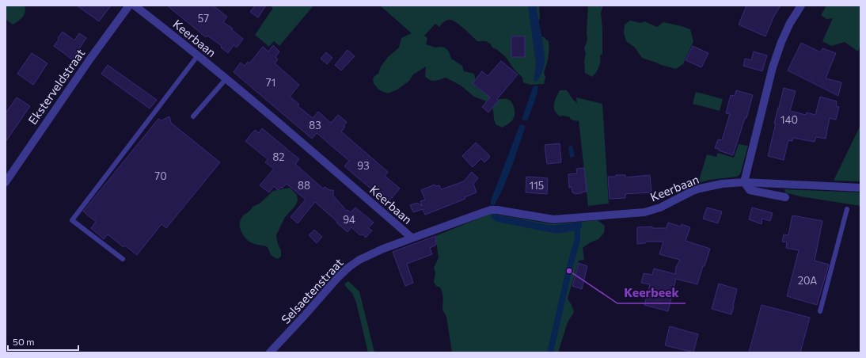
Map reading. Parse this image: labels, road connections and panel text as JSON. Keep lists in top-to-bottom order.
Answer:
{
  "streets": {
    "street": ["Keerbaan", "Eksterveldstraat", "Selsaetenstraat"]
  },
  "crossings": [
    ["Keerbaan", "Selsaetenstraat"]
  ],
  "places": ["Keerbeek"],
  "house_numbers": [
    "57",
    "71",
    "140",
    "83",
    "82",
    "93",
    "70",
    "88",
    "115",
    "94",
    "20A"
  ],
  "scale_bar": "50 m"
}
